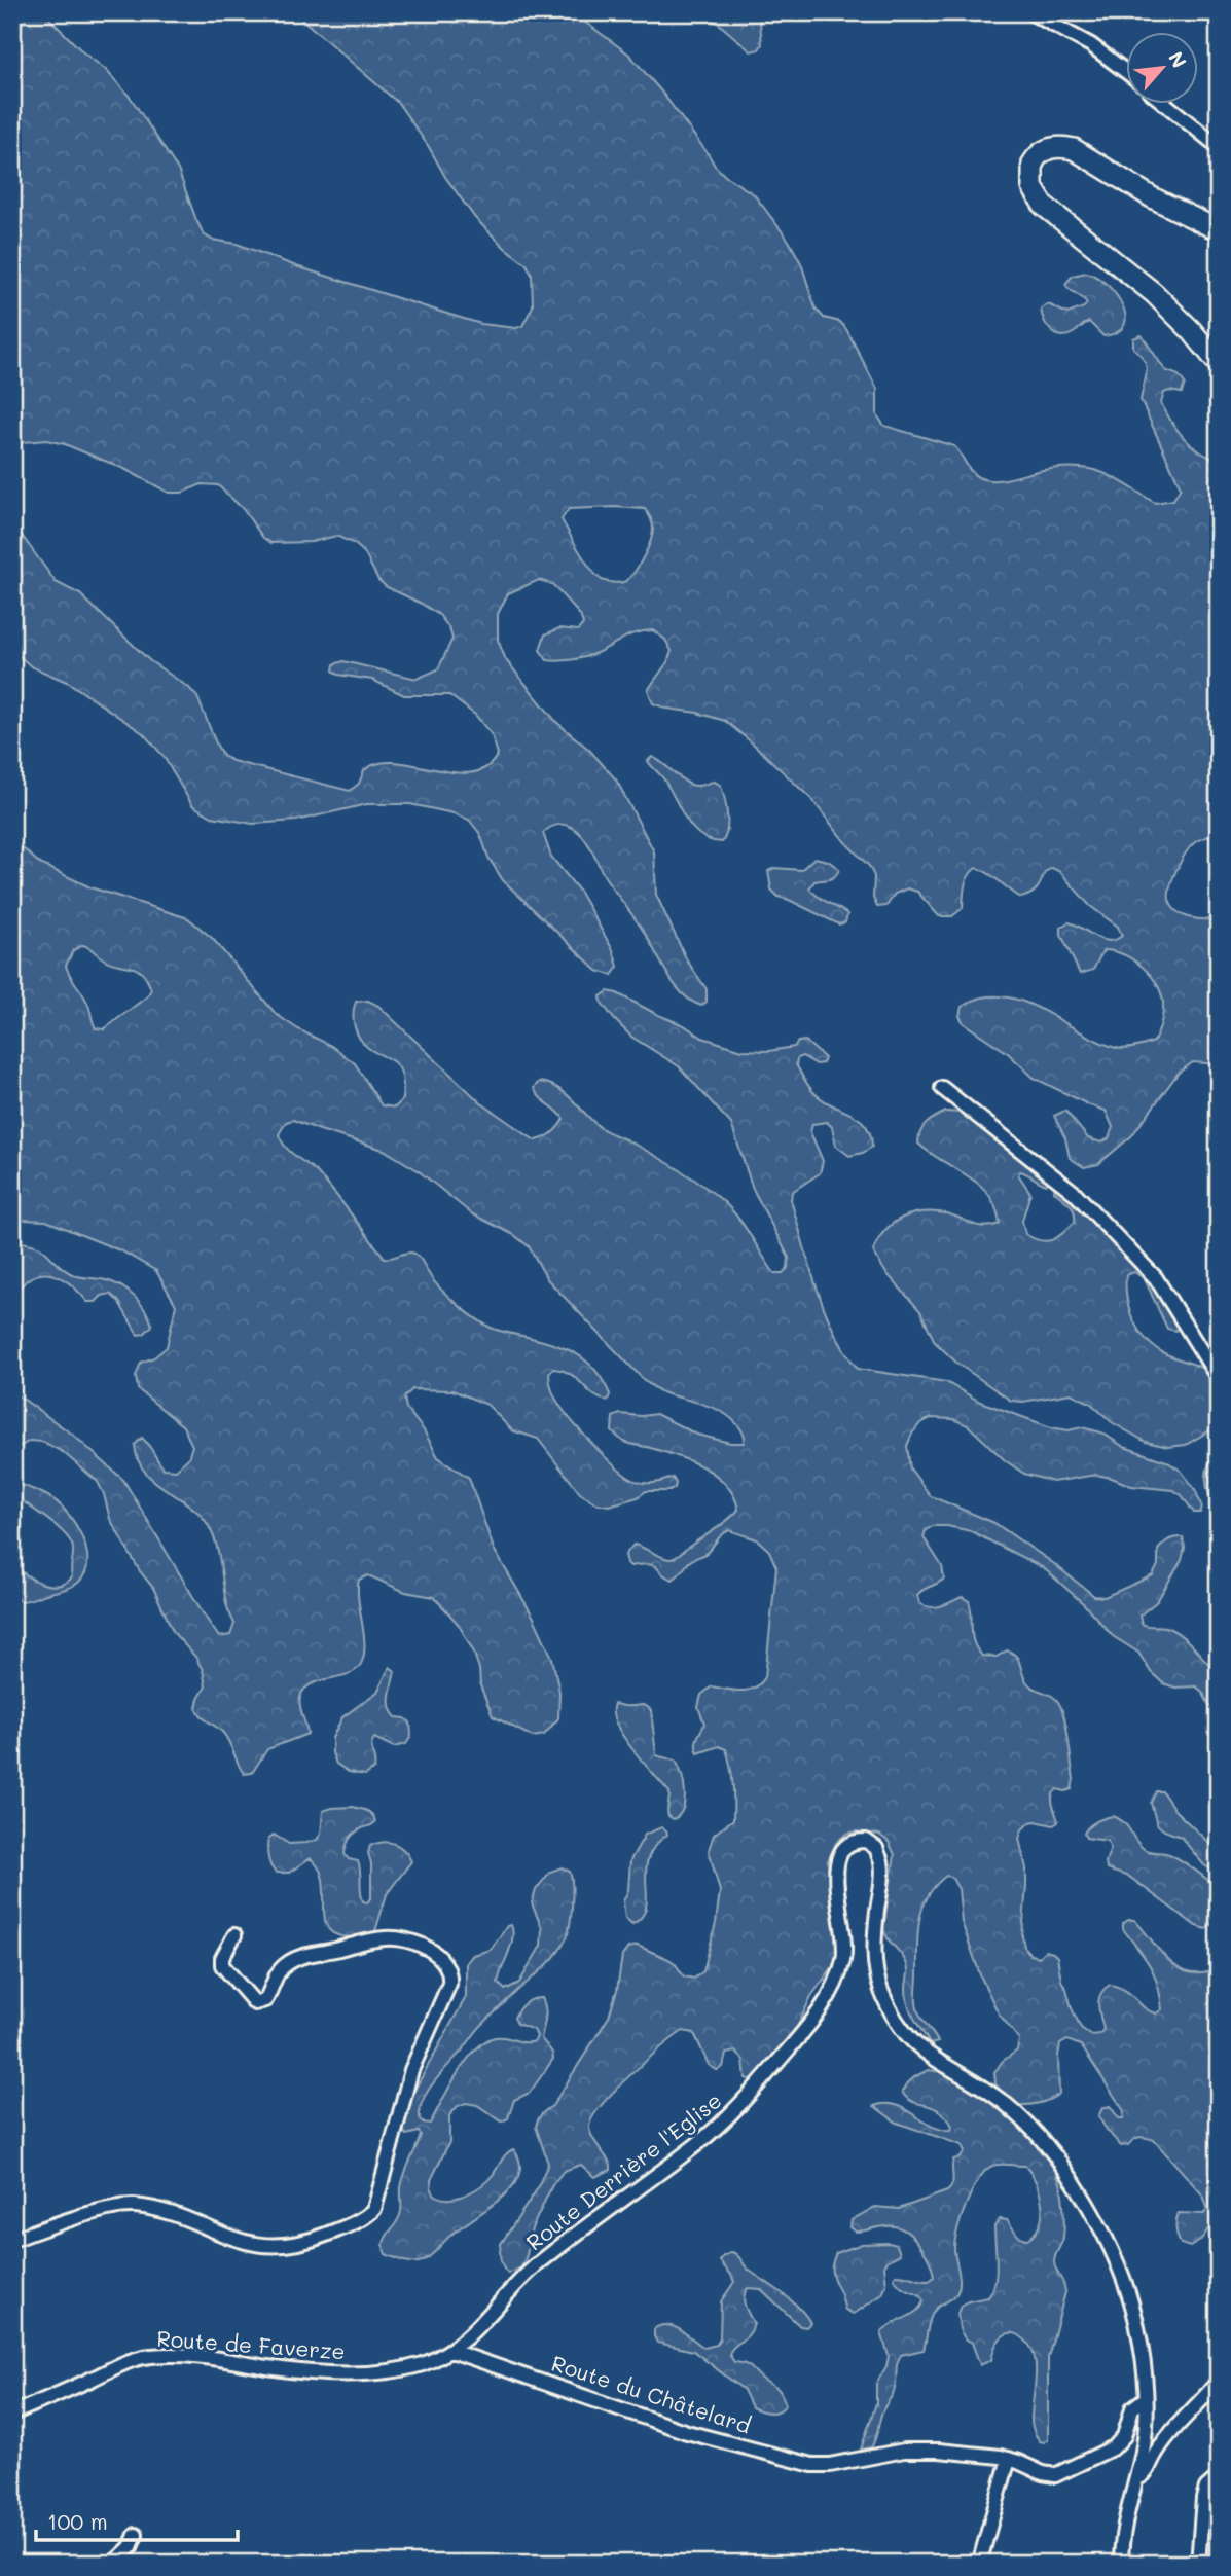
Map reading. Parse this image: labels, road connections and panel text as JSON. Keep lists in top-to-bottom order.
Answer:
{
  "streets": {
    "street": ["Route Derrière l'Eglise", "Route de Faverze", "Route du Châtelard"]
  },
  "crossings": [
    ["Route Derrière l'Eglise", "Route de Faverze"],
    ["Route Derrière l'Eglise", "Route du Châtelard"],
    ["Route de Faverze", "Route du Châtelard"]
  ],
  "scale_bar": "100 m",
  "north": "top right"
}
